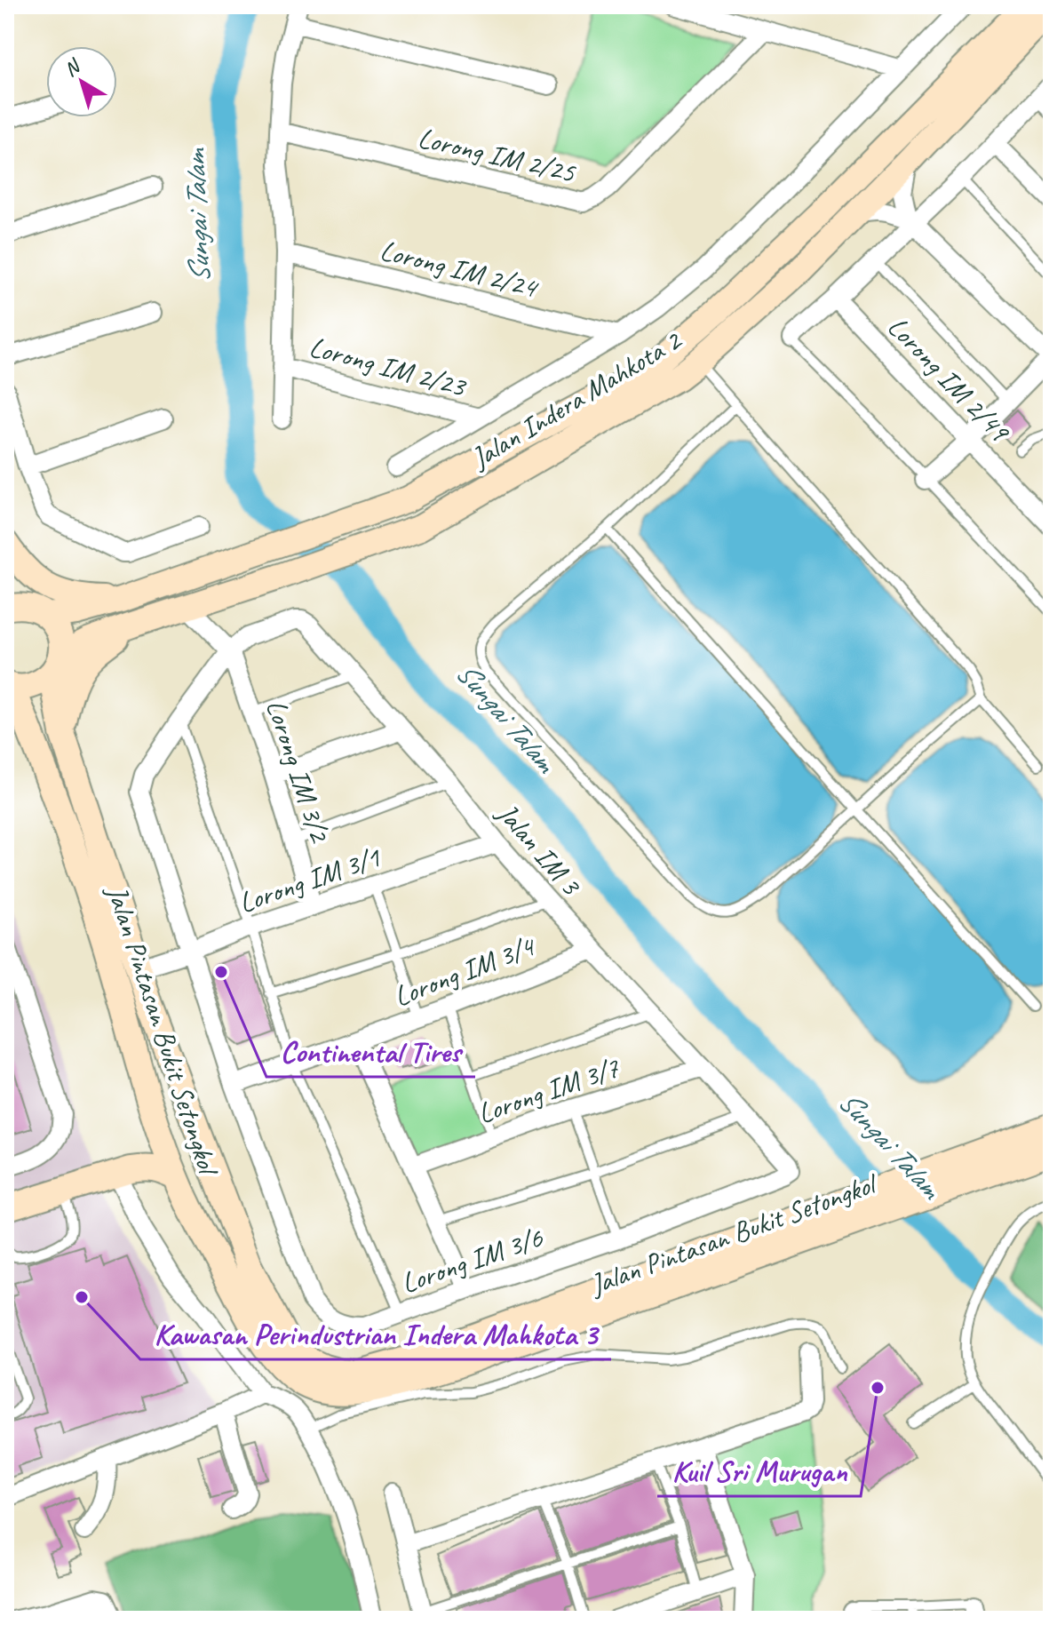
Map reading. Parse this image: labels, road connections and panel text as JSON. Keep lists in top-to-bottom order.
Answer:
{
  "streets": {
    "main road": ["Jalan Indera Mahkota 2", "Jalan Pintasan Bukit Setongkol"],
    "street": [
      "Lorong IM 2/25",
      "Lorong IM 2/24",
      "Lorong IM 2/23",
      "Lorong IM 2/49",
      "Lorong IM 3/2",
      "Jalan IM 3",
      "Lorong IM 3/1",
      "Lorong IM 3/4",
      "Lorong IM 3/7",
      "Lorong IM 3/6"
    ]
  },
  "crossings": [
    ["Jalan Indera Mahkota 2", "Jalan Pintasan Bukit Setongkol"],
    ["Lorong IM 3/2", "Jalan IM 3"],
    ["Lorong IM 3/2", "Lorong IM 3/1"],
    ["Lorong IM 3/2", "Lorong IM 3/6"],
    ["Jalan IM 3", "Lorong IM 3/1"],
    ["Jalan IM 3", "Lorong IM 3/4"],
    ["Jalan IM 3", "Lorong IM 3/7"],
    ["Jalan IM 3", "Lorong IM 3/6"],
    ["Lorong IM 3/1", "Jalan Pintasan Bukit Setongkol"],
    ["Lorong IM 3/1", "Lorong IM 3/6"],
    ["Lorong IM 3/4", "Lorong IM 3/6"]
  ],
  "water": ["Sungai Talam"],
  "places": ["Continental Tires", "Kawasan Perindustrian Indera Mahkota 3", "Kuil Sri Murugan"],
  "north": "top left"
}
